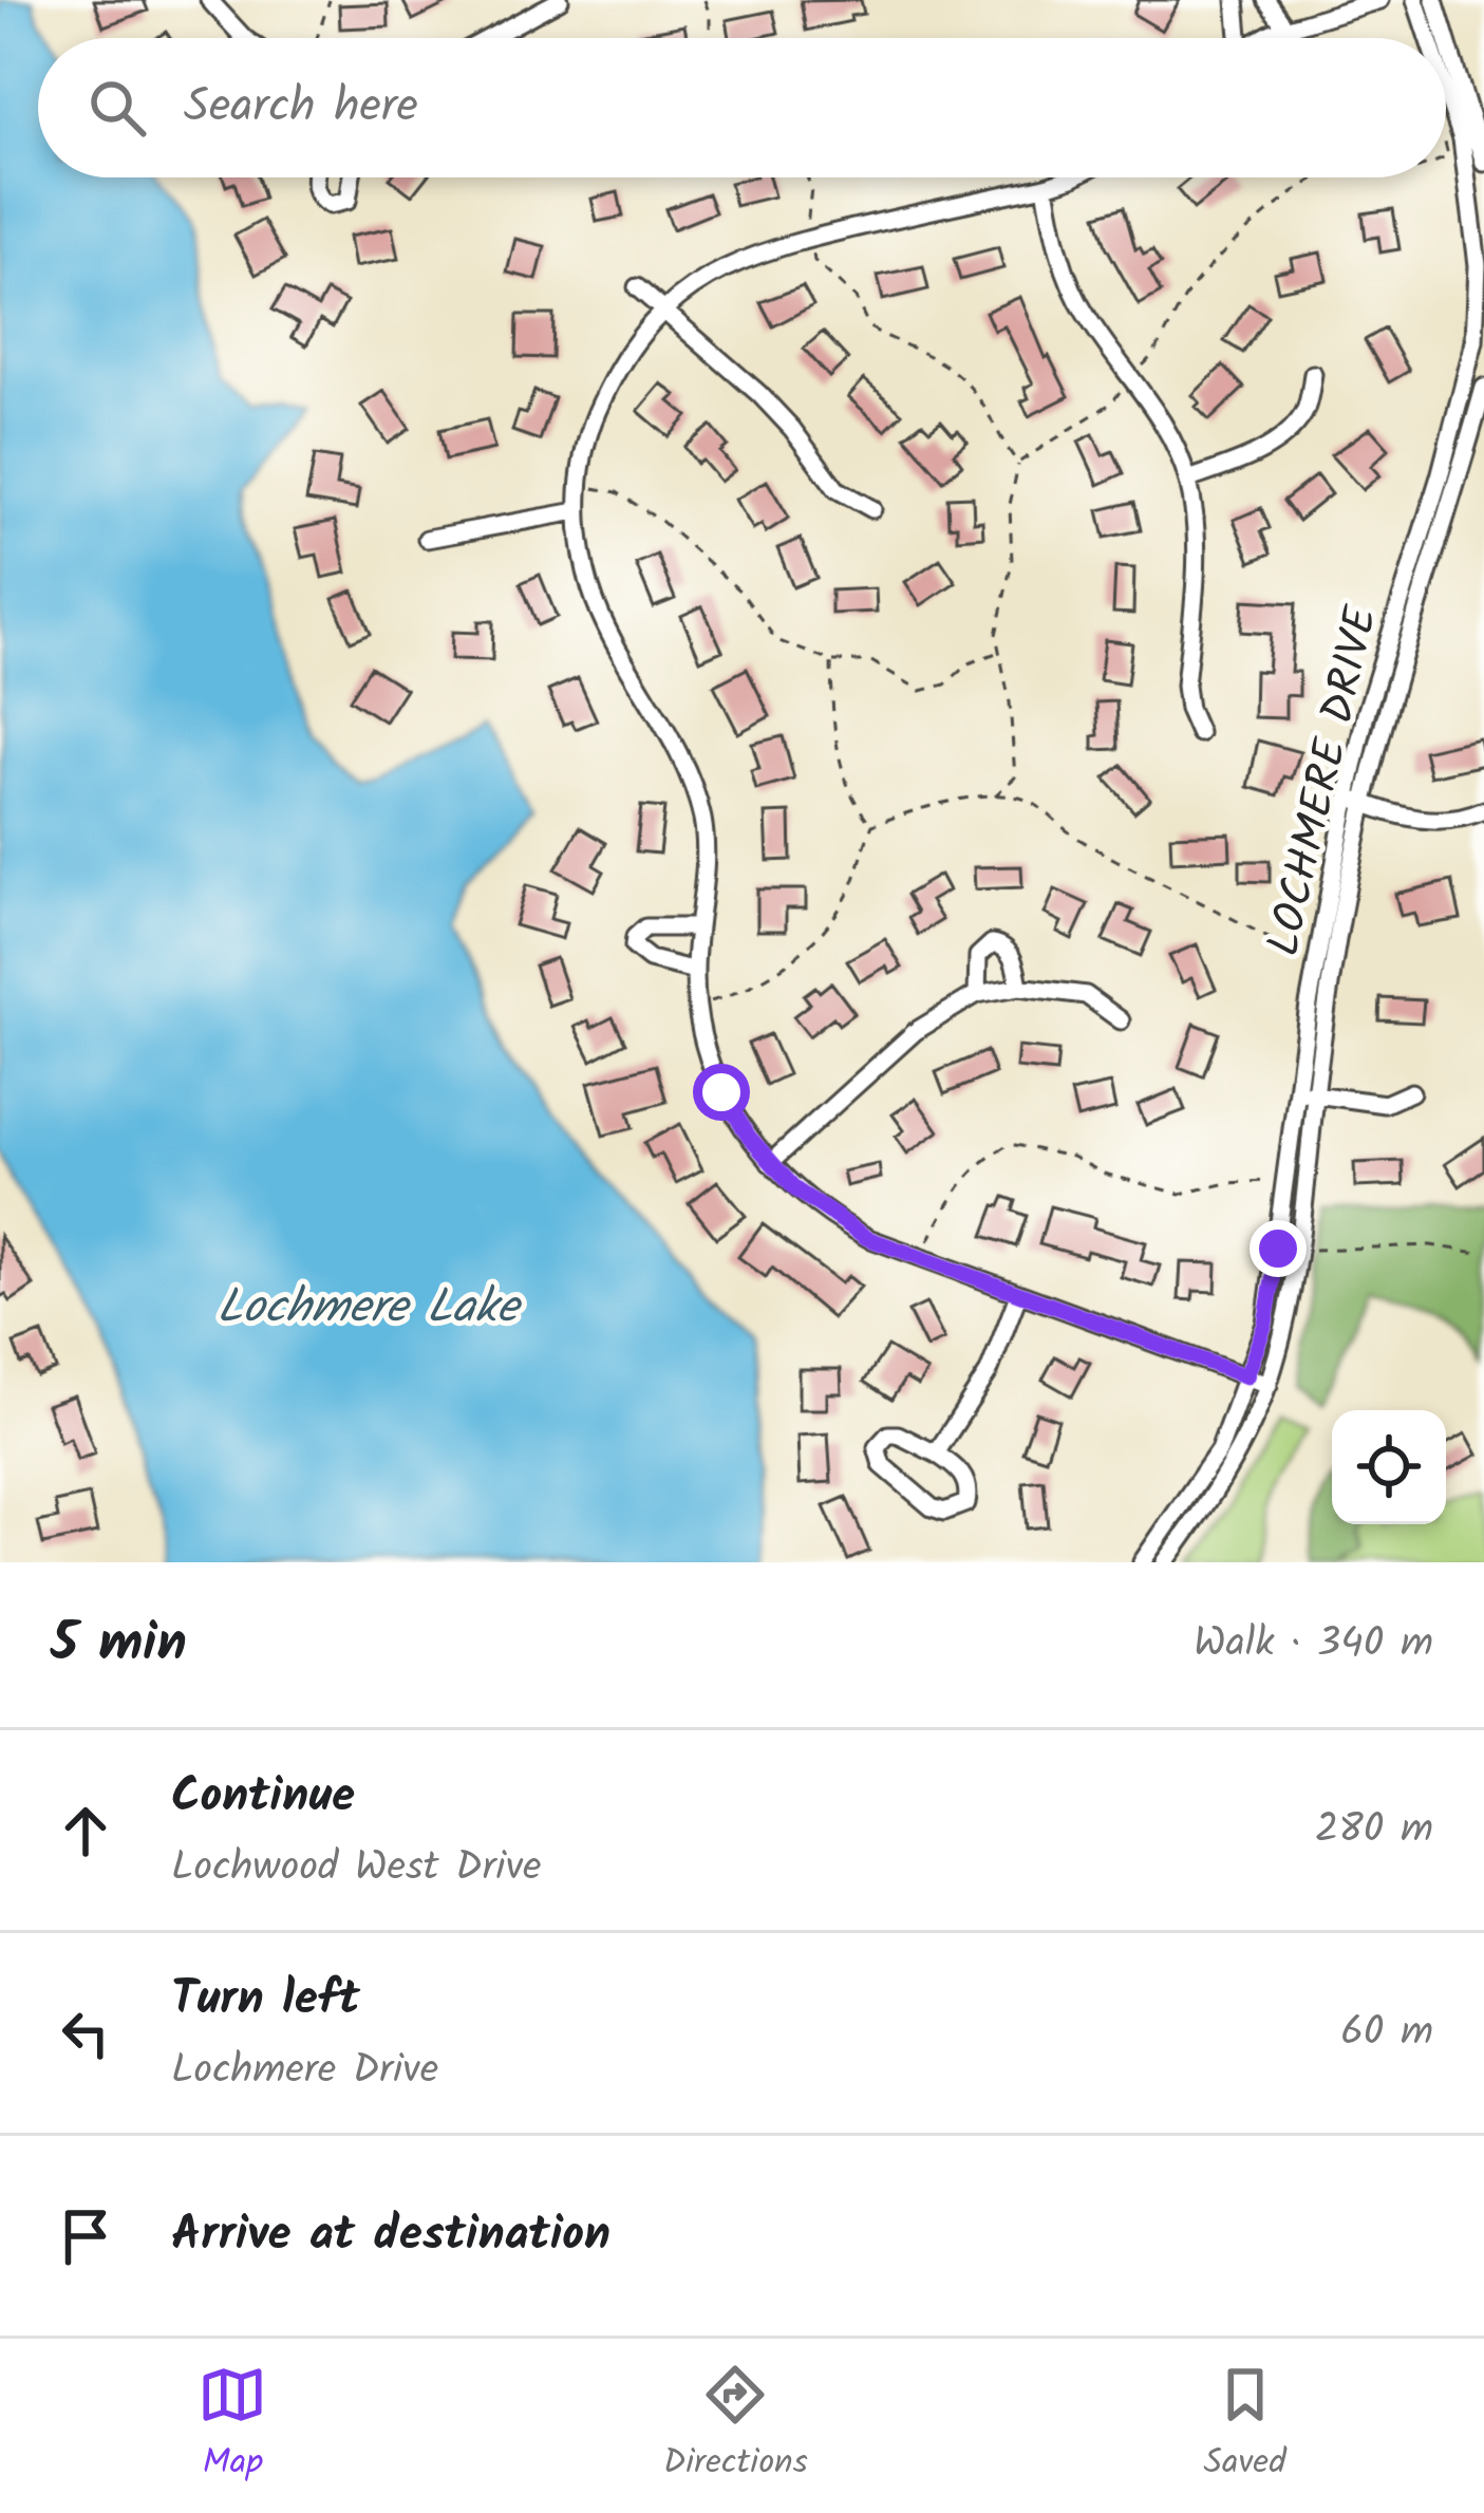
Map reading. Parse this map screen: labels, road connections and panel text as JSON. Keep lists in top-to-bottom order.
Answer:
{
  "streets": {
    "street": ["LOCHMERE DRIVE"]
  },
  "water": ["Lochmere Lake"],
  "page": {
    "search": "Search here",
    "heading": ["5 min", "Walk · 340 m"],
    "list": [
      ["Continue", "Lochwood West Drive", "280 m"],
      ["Turn left", "Lochmere Drive", "60 m"],
      "Arrive at destination"
    ],
    "nav": ["Map", "Directions", "Saved"]
  }
}
